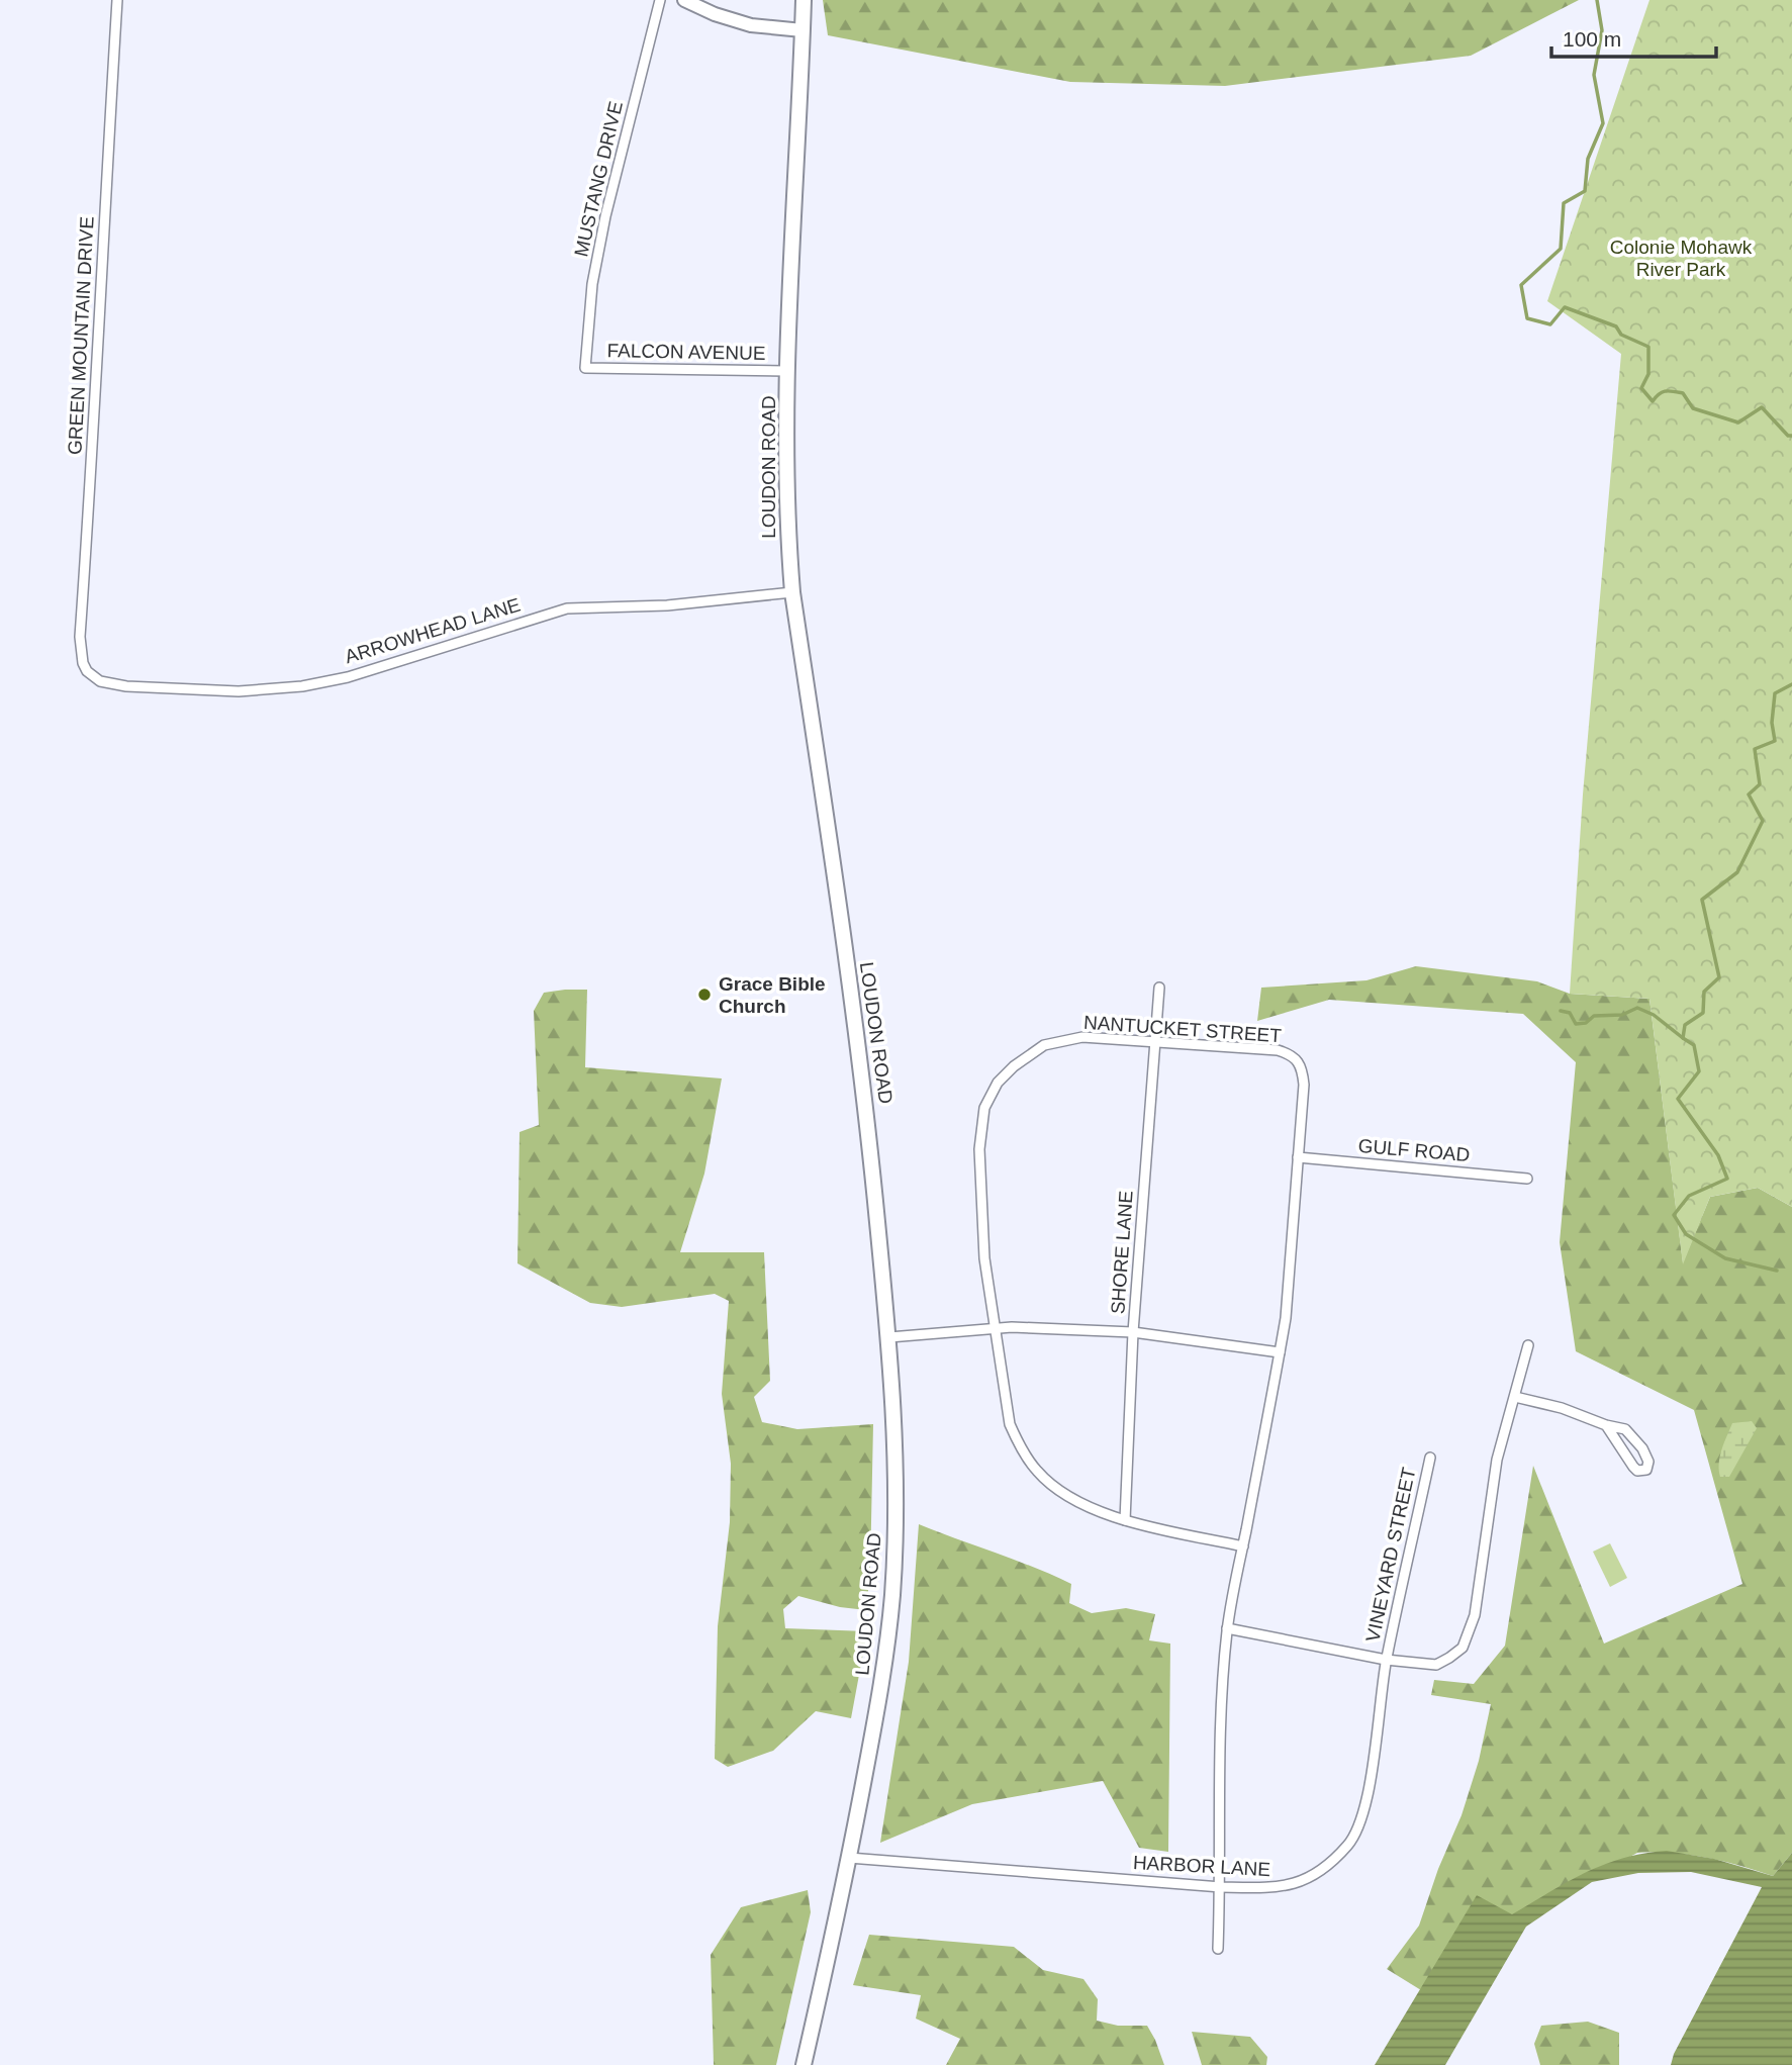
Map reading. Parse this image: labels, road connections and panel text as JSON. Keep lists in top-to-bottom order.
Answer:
{
  "streets": {
    "main road": ["LOUDON ROAD"],
    "street": [
      "MUSTANG DRIVE",
      "GREEN MOUNTAIN DRIVE",
      "FALCON AVENUE",
      "ARROWHEAD LANE",
      "NANTUCKET STREET",
      "GULF ROAD",
      "SHORE LANE",
      "VINEYARD STREET",
      "HARBOR LANE"
    ]
  },
  "crossings": [
    ["MUSTANG DRIVE", "FALCON AVENUE"],
    ["GREEN MOUNTAIN DRIVE", "ARROWHEAD LANE"],
    ["FALCON AVENUE", "LOUDON ROAD"],
    ["LOUDON ROAD", "ARROWHEAD LANE"],
    ["LOUDON ROAD", "HARBOR LANE"],
    ["NANTUCKET STREET", "GULF ROAD"],
    ["NANTUCKET STREET", "SHORE LANE"],
    ["NANTUCKET STREET", "VINEYARD STREET"],
    ["NANTUCKET STREET", "HARBOR LANE"],
    ["VINEYARD STREET", "HARBOR LANE"]
  ],
  "parks": ["Colonie Mohawk River Park"],
  "places": ["Grace Bible Church"],
  "scale_bar": "100 m"
}
